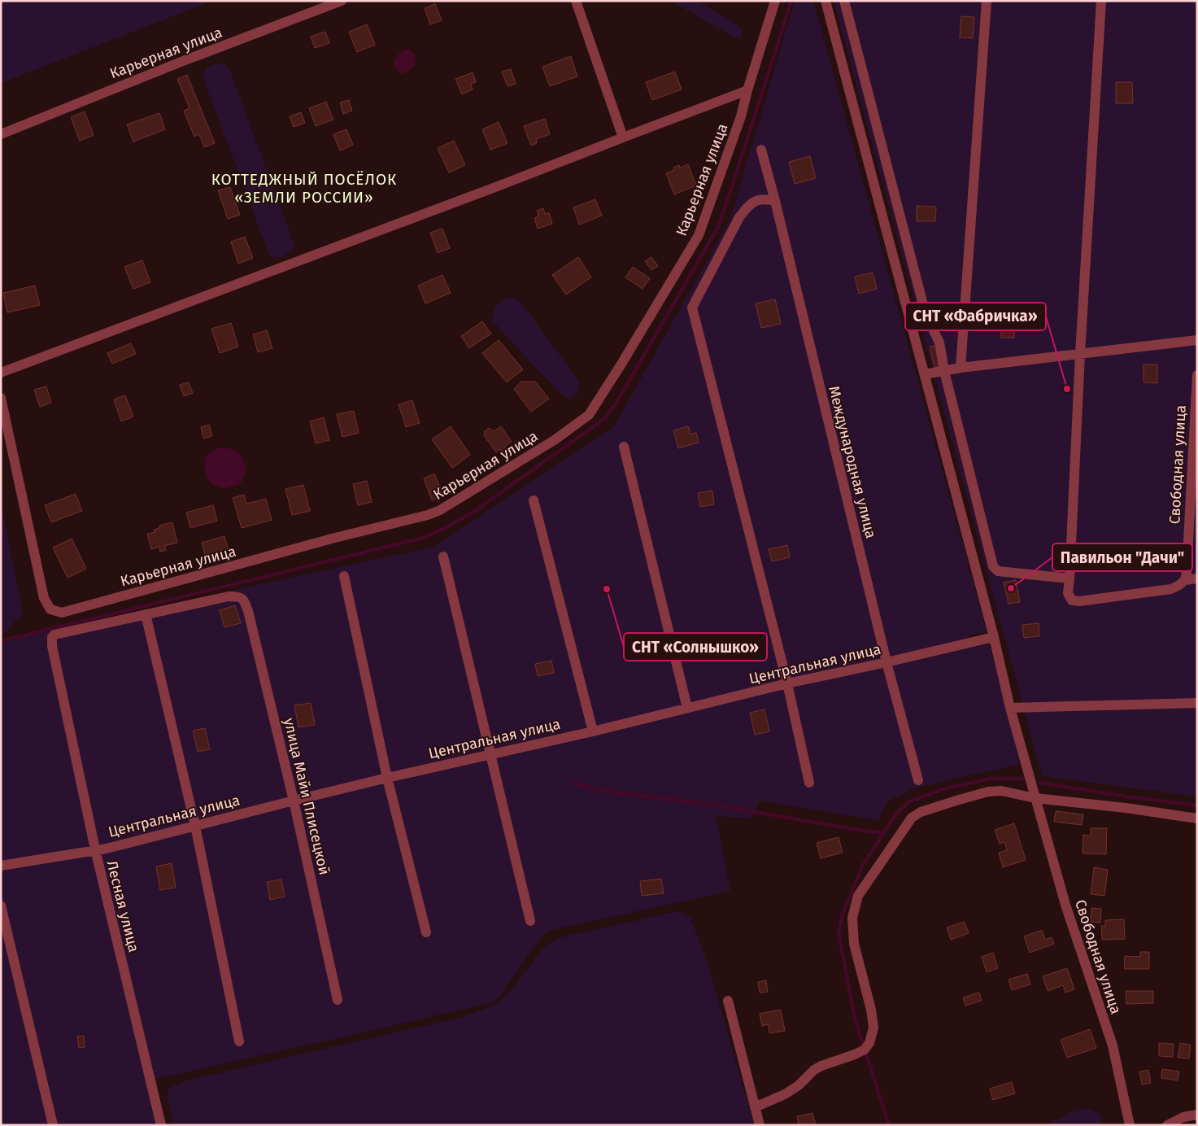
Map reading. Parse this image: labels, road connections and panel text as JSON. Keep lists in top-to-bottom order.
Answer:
{
  "streets": {
    "street": [
      "Карьерная улица",
      "Международная улица",
      "Свободная улица",
      "Центральная улица",
      "улица Майи Плисецкой",
      "Лесная улица"
    ]
  },
  "crossings": [
    ["Международная улица", "Центральная улица"],
    ["Свободная улица", "Центральная улица"],
    ["Центральная улица", "улица Майи Плисецкой"],
    ["Центральная улица", "Лесная улица"],
    ["улица Майи Плисецкой", "Лесная улица"]
  ],
  "districts": ["КОТТЕДЖНЫЙ ПОСЁЛОК «ЗЕМЛИ РОССИИ»"],
  "places": ["СНТ «Фабричка»", "Павильон \"Дачи\"", "СНТ «Солнышко»"]
}
